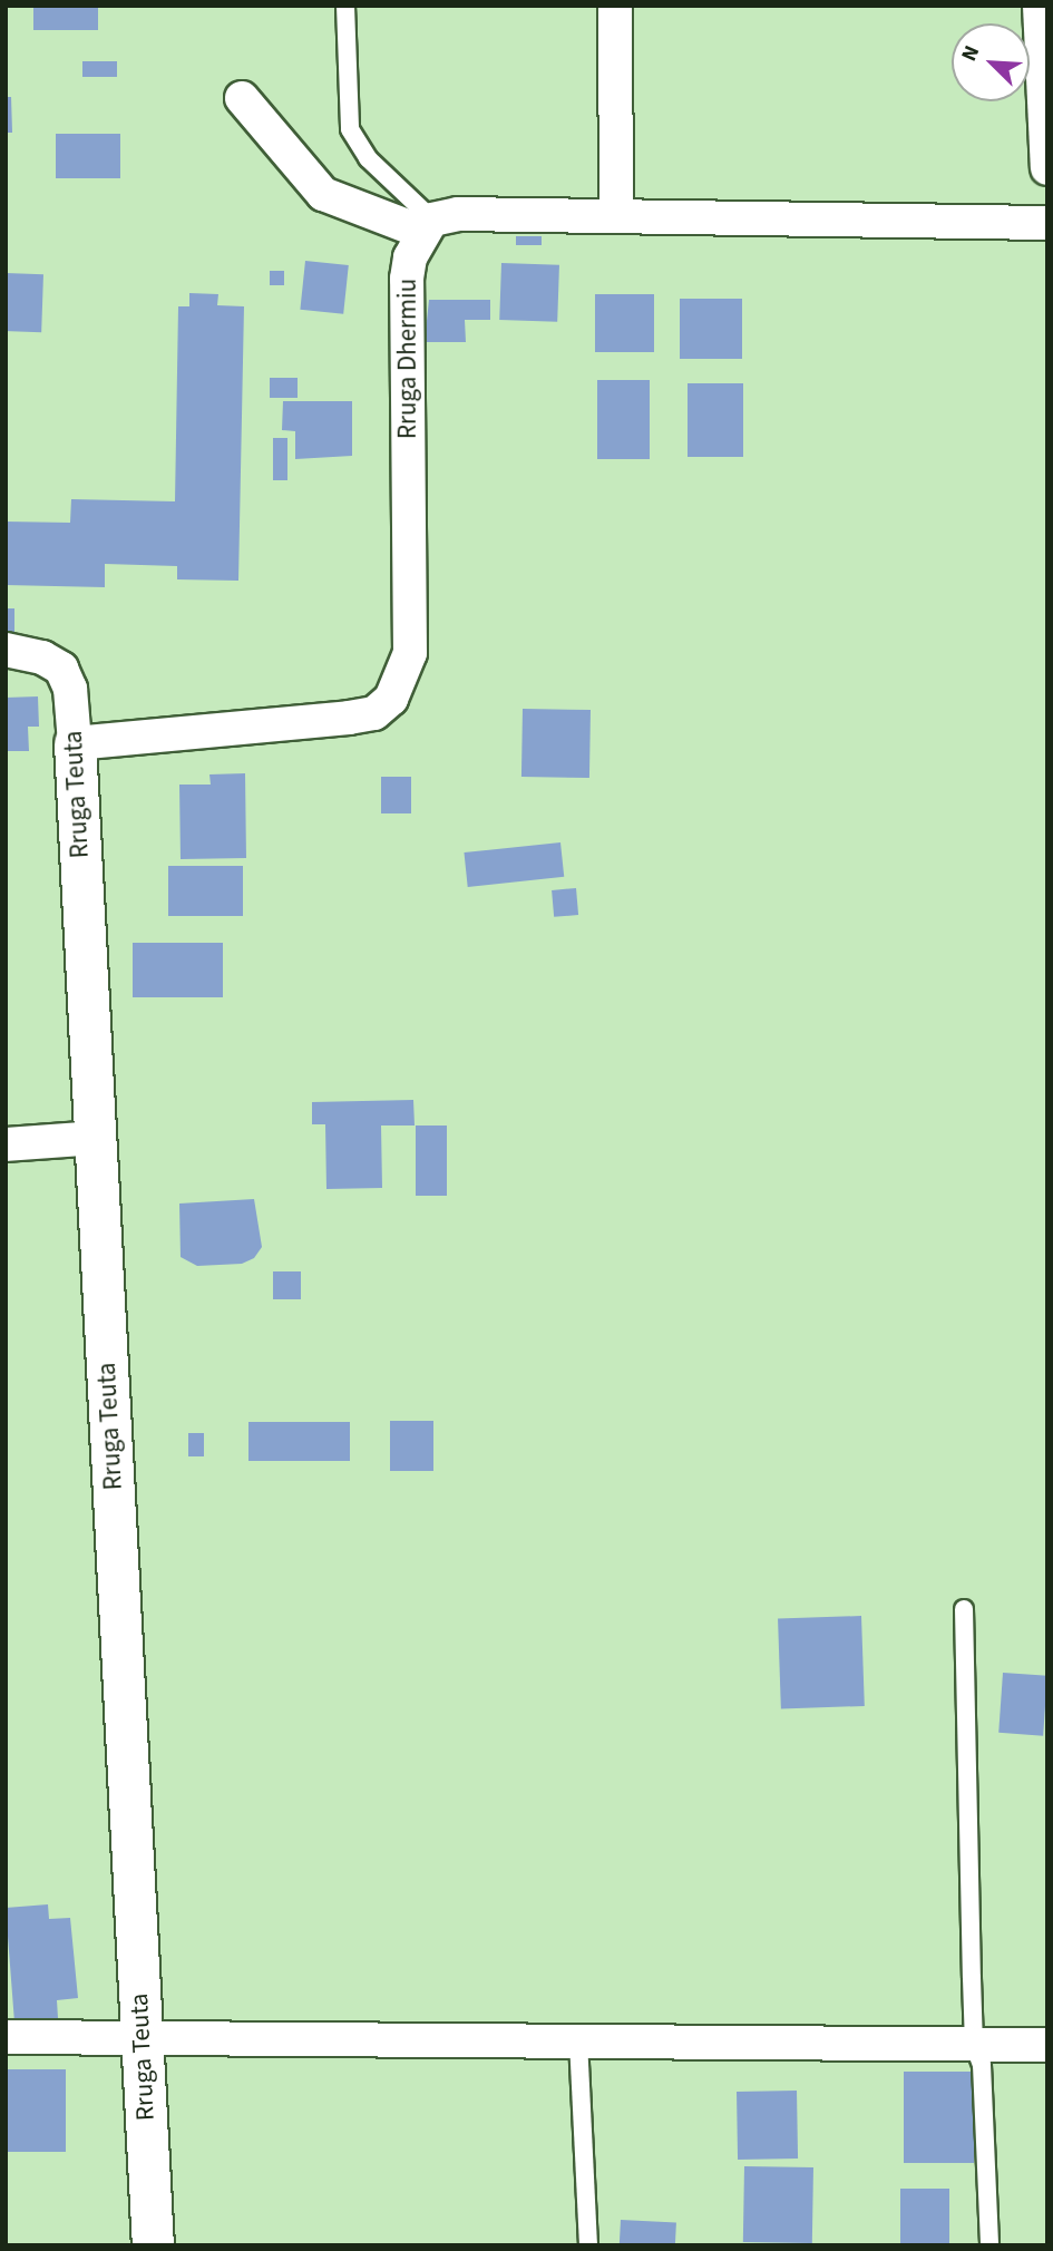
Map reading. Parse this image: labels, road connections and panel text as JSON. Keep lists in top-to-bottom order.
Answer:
{
  "streets": {
    "street": ["Rruga Dhermiu", "Rruga Teuta"]
  },
  "crossings": [
    ["Rruga Dhermiu", "Rruga Teuta"]
  ],
  "north": "top left"
}
